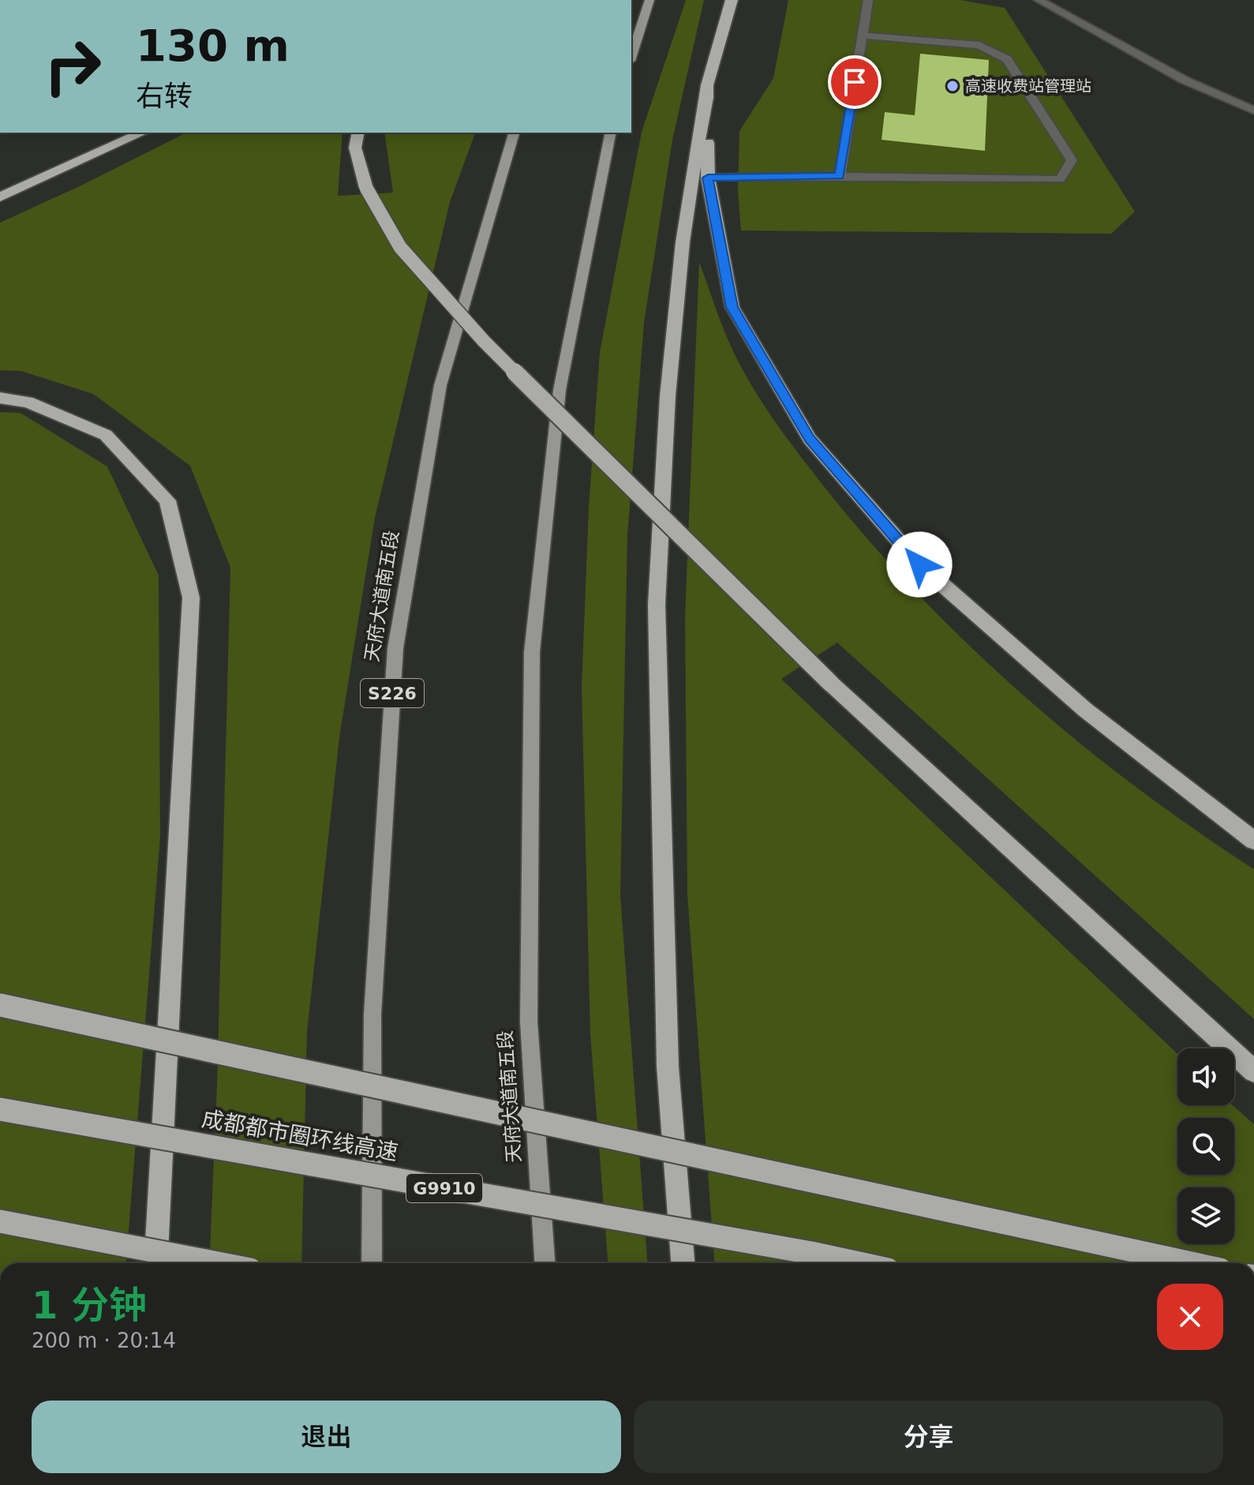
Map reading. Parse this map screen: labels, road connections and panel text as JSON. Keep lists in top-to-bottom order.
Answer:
{
  "streets": {
    "highway": ["成都都市圈环线高速", "G9910"],
    "main road": ["天府大道南五段", "S226"]
  },
  "places": ["高速收费站管理站"],
  "page": {
    "turn": ["130 m", "右转"],
    "heading": ["1 分钟", "200 m · 20:14"],
    "buttons": ["退出", "分享"]
  }
}
